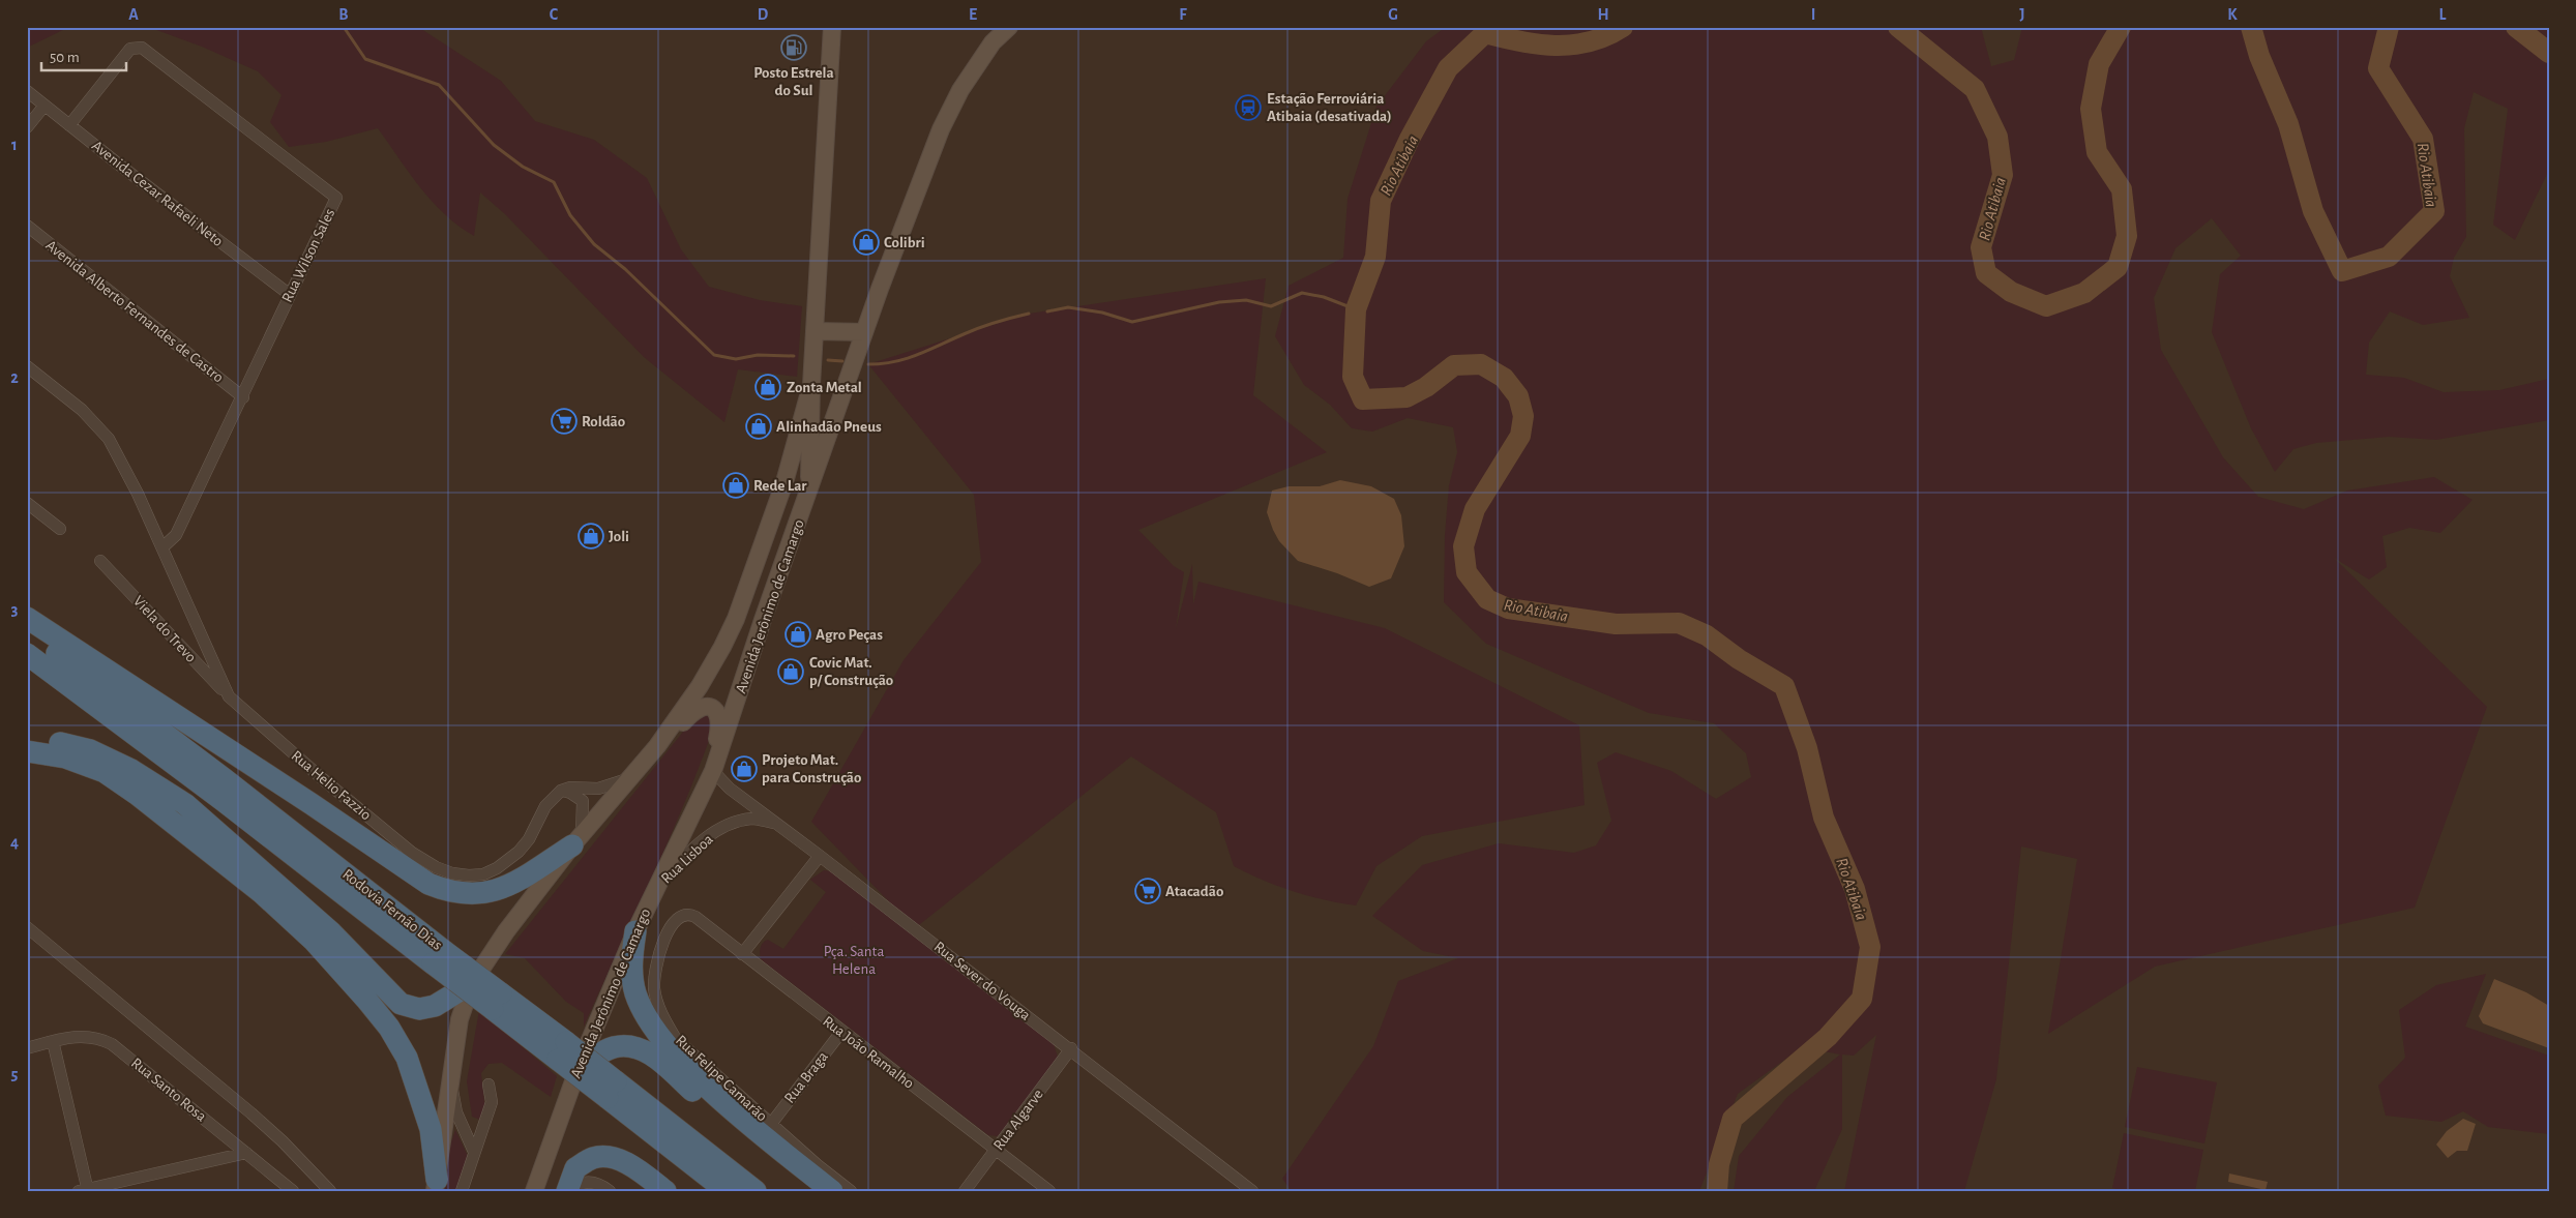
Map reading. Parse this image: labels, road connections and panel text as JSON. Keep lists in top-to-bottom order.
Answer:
{
  "streets": {
    "highway": ["Rodovia Fernão Dias"],
    "main road": ["Avenida Jerônimo de Camargo"],
    "street": [
      "Avenida Cezar Rafaeli Neto",
      "Rua Wilson Sales",
      "Avenida Alberto Fernandes de Castro",
      "Viela do Trevo",
      "Rua Helio Fazzio",
      "Rua Lisboa",
      "Rua Sever do Vouga",
      "Rua João Ramalho",
      "Rua Braga",
      "Rua Felipe Camarão",
      "Rua Santo Rosa",
      "Rua Algarve"
    ]
  },
  "crossings": [
    ["Avenida Cezar Rafaeli Neto", "Rua Wilson Sales"],
    ["Rua Wilson Sales", "Avenida Alberto Fernandes de Castro"],
    ["Rua Wilson Sales", "Rua Helio Fazzio"],
    ["Avenida Jerônimo de Camargo", "Rua Lisboa"],
    ["Avenida Jerônimo de Camargo", "Rodovia Fernão Dias"],
    ["Avenida Jerônimo de Camargo", "Rua Sever do Vouga"],
    ["Viela do Trevo", "Rua Helio Fazzio"],
    ["Rua Lisboa", "Rua Sever do Vouga"],
    ["Rua Sever do Vouga", "Rua Algarve"],
    ["Rua João Ramalho", "Rua Braga"],
    ["Rua João Ramalho", "Rua Felipe Camarão"],
    ["Rua João Ramalho", "Rua Algarve"],
    ["Rua Braga", "Rua Felipe Camarão"]
  ],
  "water": ["Rio Atibaia"],
  "parks": ["Pça. Santa Helena"],
  "places": {
    "fuel station": ["Posto Estrela do Sul"],
    "station": ["Estação Ferroviária Atibaia (desativada)"],
    "shop": [
      "Colibri",
      "Zonta Metal",
      "Alinhadão Pneus",
      "Rede Lar",
      "Joli",
      "Agro Peças",
      "Covic Mat. p/ Construção",
      "Projeto Mat. para Construção"
    ],
    "supermarket": ["Roldão", "Atacadão"]
  },
  "scale_bar": "50 m",
  "grid": {
    "columns": [
      "A",
      "B",
      "C",
      "D",
      "E",
      "F",
      "G",
      "H",
      "I",
      "J",
      "K",
      "L"
    ],
    "rows": [
      "1",
      "2",
      "3",
      "4",
      "5"
    ]
  }
}
